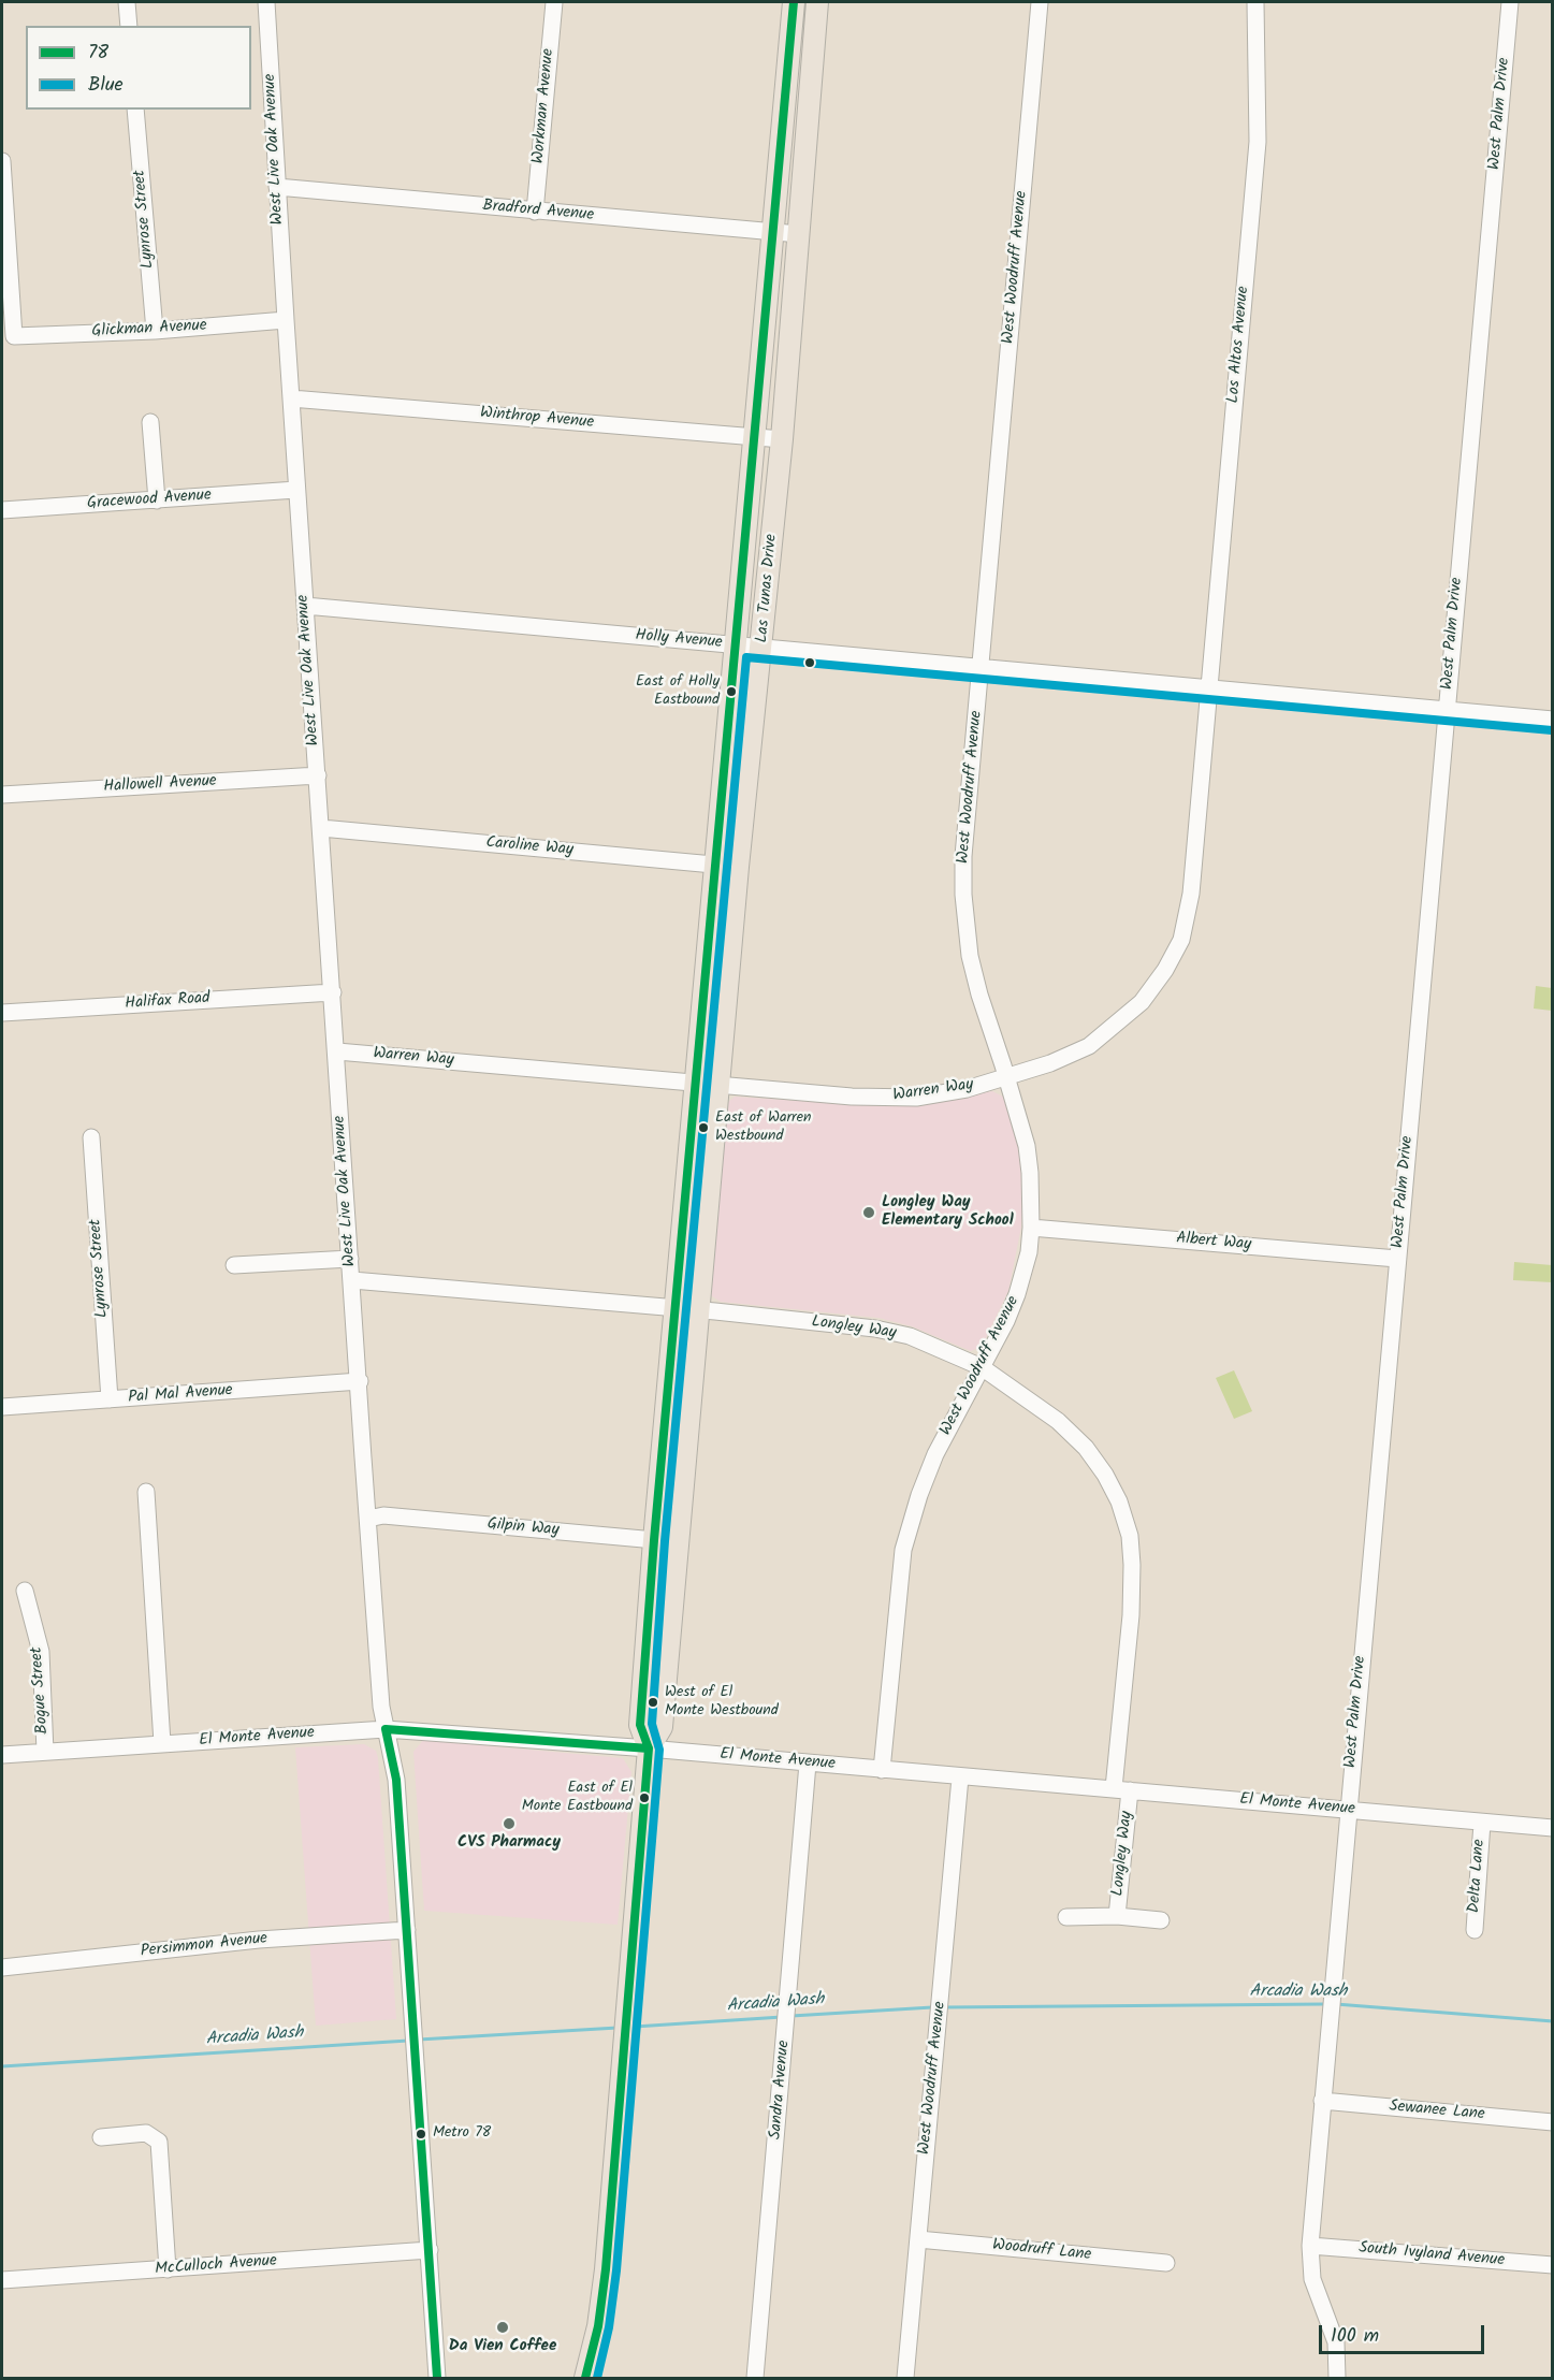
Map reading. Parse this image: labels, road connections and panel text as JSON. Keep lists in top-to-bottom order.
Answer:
{
  "streets": {
    "main road": ["Las Tunas Drive"],
    "street": [
      "Workman Avenue",
      "West Palm Drive",
      "West Live Oak Avenue",
      "Bradford Avenue",
      "Lynrose Street",
      "West Woodruff Avenue",
      "Glickman Avenue",
      "Los Altos Avenue",
      "Winthrop Avenue",
      "Gracewood Avenue",
      "Holly Avenue",
      "Hallowell Avenue",
      "Caroline Way",
      "Halifax Road",
      "Warren Way",
      "Albert Way",
      "Longley Way",
      "Pal Mal Avenue",
      "Gilpin Way",
      "Bogue Street",
      "El Monte Avenue",
      "Delta Lane",
      "Persimmon Avenue",
      "Sandra Avenue",
      "Sewanee Lane",
      "Woodruff Lane",
      "South Ivyland Avenue",
      "McCulloch Avenue"
    ]
  },
  "crossings": [
    ["Workman Avenue", "Bradford Avenue"],
    ["West Palm Drive", "Holly Avenue"],
    ["West Palm Drive", "Albert Way"],
    ["West Palm Drive", "El Monte Avenue"],
    ["West Palm Drive", "Sewanee Lane"],
    ["West Palm Drive", "South Ivyland Avenue"],
    ["West Live Oak Avenue", "Bradford Avenue"],
    ["West Live Oak Avenue", "Glickman Avenue"],
    ["West Live Oak Avenue", "Winthrop Avenue"],
    ["West Live Oak Avenue", "Gracewood Avenue"],
    ["West Live Oak Avenue", "Holly Avenue"],
    ["West Live Oak Avenue", "Hallowell Avenue"],
    ["West Live Oak Avenue", "Caroline Way"],
    ["West Live Oak Avenue", "Halifax Road"],
    ["West Live Oak Avenue", "Warren Way"],
    ["West Live Oak Avenue", "Longley Way"],
    ["West Live Oak Avenue", "Pal Mal Avenue"],
    ["West Live Oak Avenue", "Gilpin Way"],
    ["West Live Oak Avenue", "El Monte Avenue"],
    ["West Live Oak Avenue", "Persimmon Avenue"],
    ["West Live Oak Avenue", "McCulloch Avenue"],
    ["Bradford Avenue", "Las Tunas Drive"],
    ["Lynrose Street", "Glickman Avenue"],
    ["Lynrose Street", "Pal Mal Avenue"],
    ["West Woodruff Avenue", "Holly Avenue"],
    ["West Woodruff Avenue", "Warren Way"],
    ["West Woodruff Avenue", "Albert Way"],
    ["West Woodruff Avenue", "Longley Way"],
    ["West Woodruff Avenue", "El Monte Avenue"],
    ["West Woodruff Avenue", "Woodruff Lane"],
    ["Los Altos Avenue", "Holly Avenue"],
    ["Los Altos Avenue", "Warren Way"],
    ["Winthrop Avenue", "Las Tunas Drive"],
    ["Las Tunas Drive", "Holly Avenue"],
    ["Las Tunas Drive", "Caroline Way"],
    ["Las Tunas Drive", "Warren Way"],
    ["Las Tunas Drive", "Longley Way"],
    ["Las Tunas Drive", "Gilpin Way"],
    ["Las Tunas Drive", "El Monte Avenue"],
    ["Holly Avenue", "Warren Way"],
    ["Longley Way", "El Monte Avenue"],
    ["Bogue Street", "El Monte Avenue"],
    ["El Monte Avenue", "Delta Lane"],
    ["El Monte Avenue", "Sandra Avenue"]
  ],
  "water": ["Arcadia Wash"],
  "places": [
    "East of Holly Eastbound",
    "East of Warren Westbound",
    "Longley Way Elementary School",
    "West of El Monte Westbound",
    "East of El Monte Eastbound",
    "CVS Pharmacy",
    "Metro 78",
    "Da Vien Coffee"
  ],
  "lines": ["transit line 78", "transit line Blue"],
  "legend": ["78", "Blue"],
  "scale_bar": "100 m"
}
